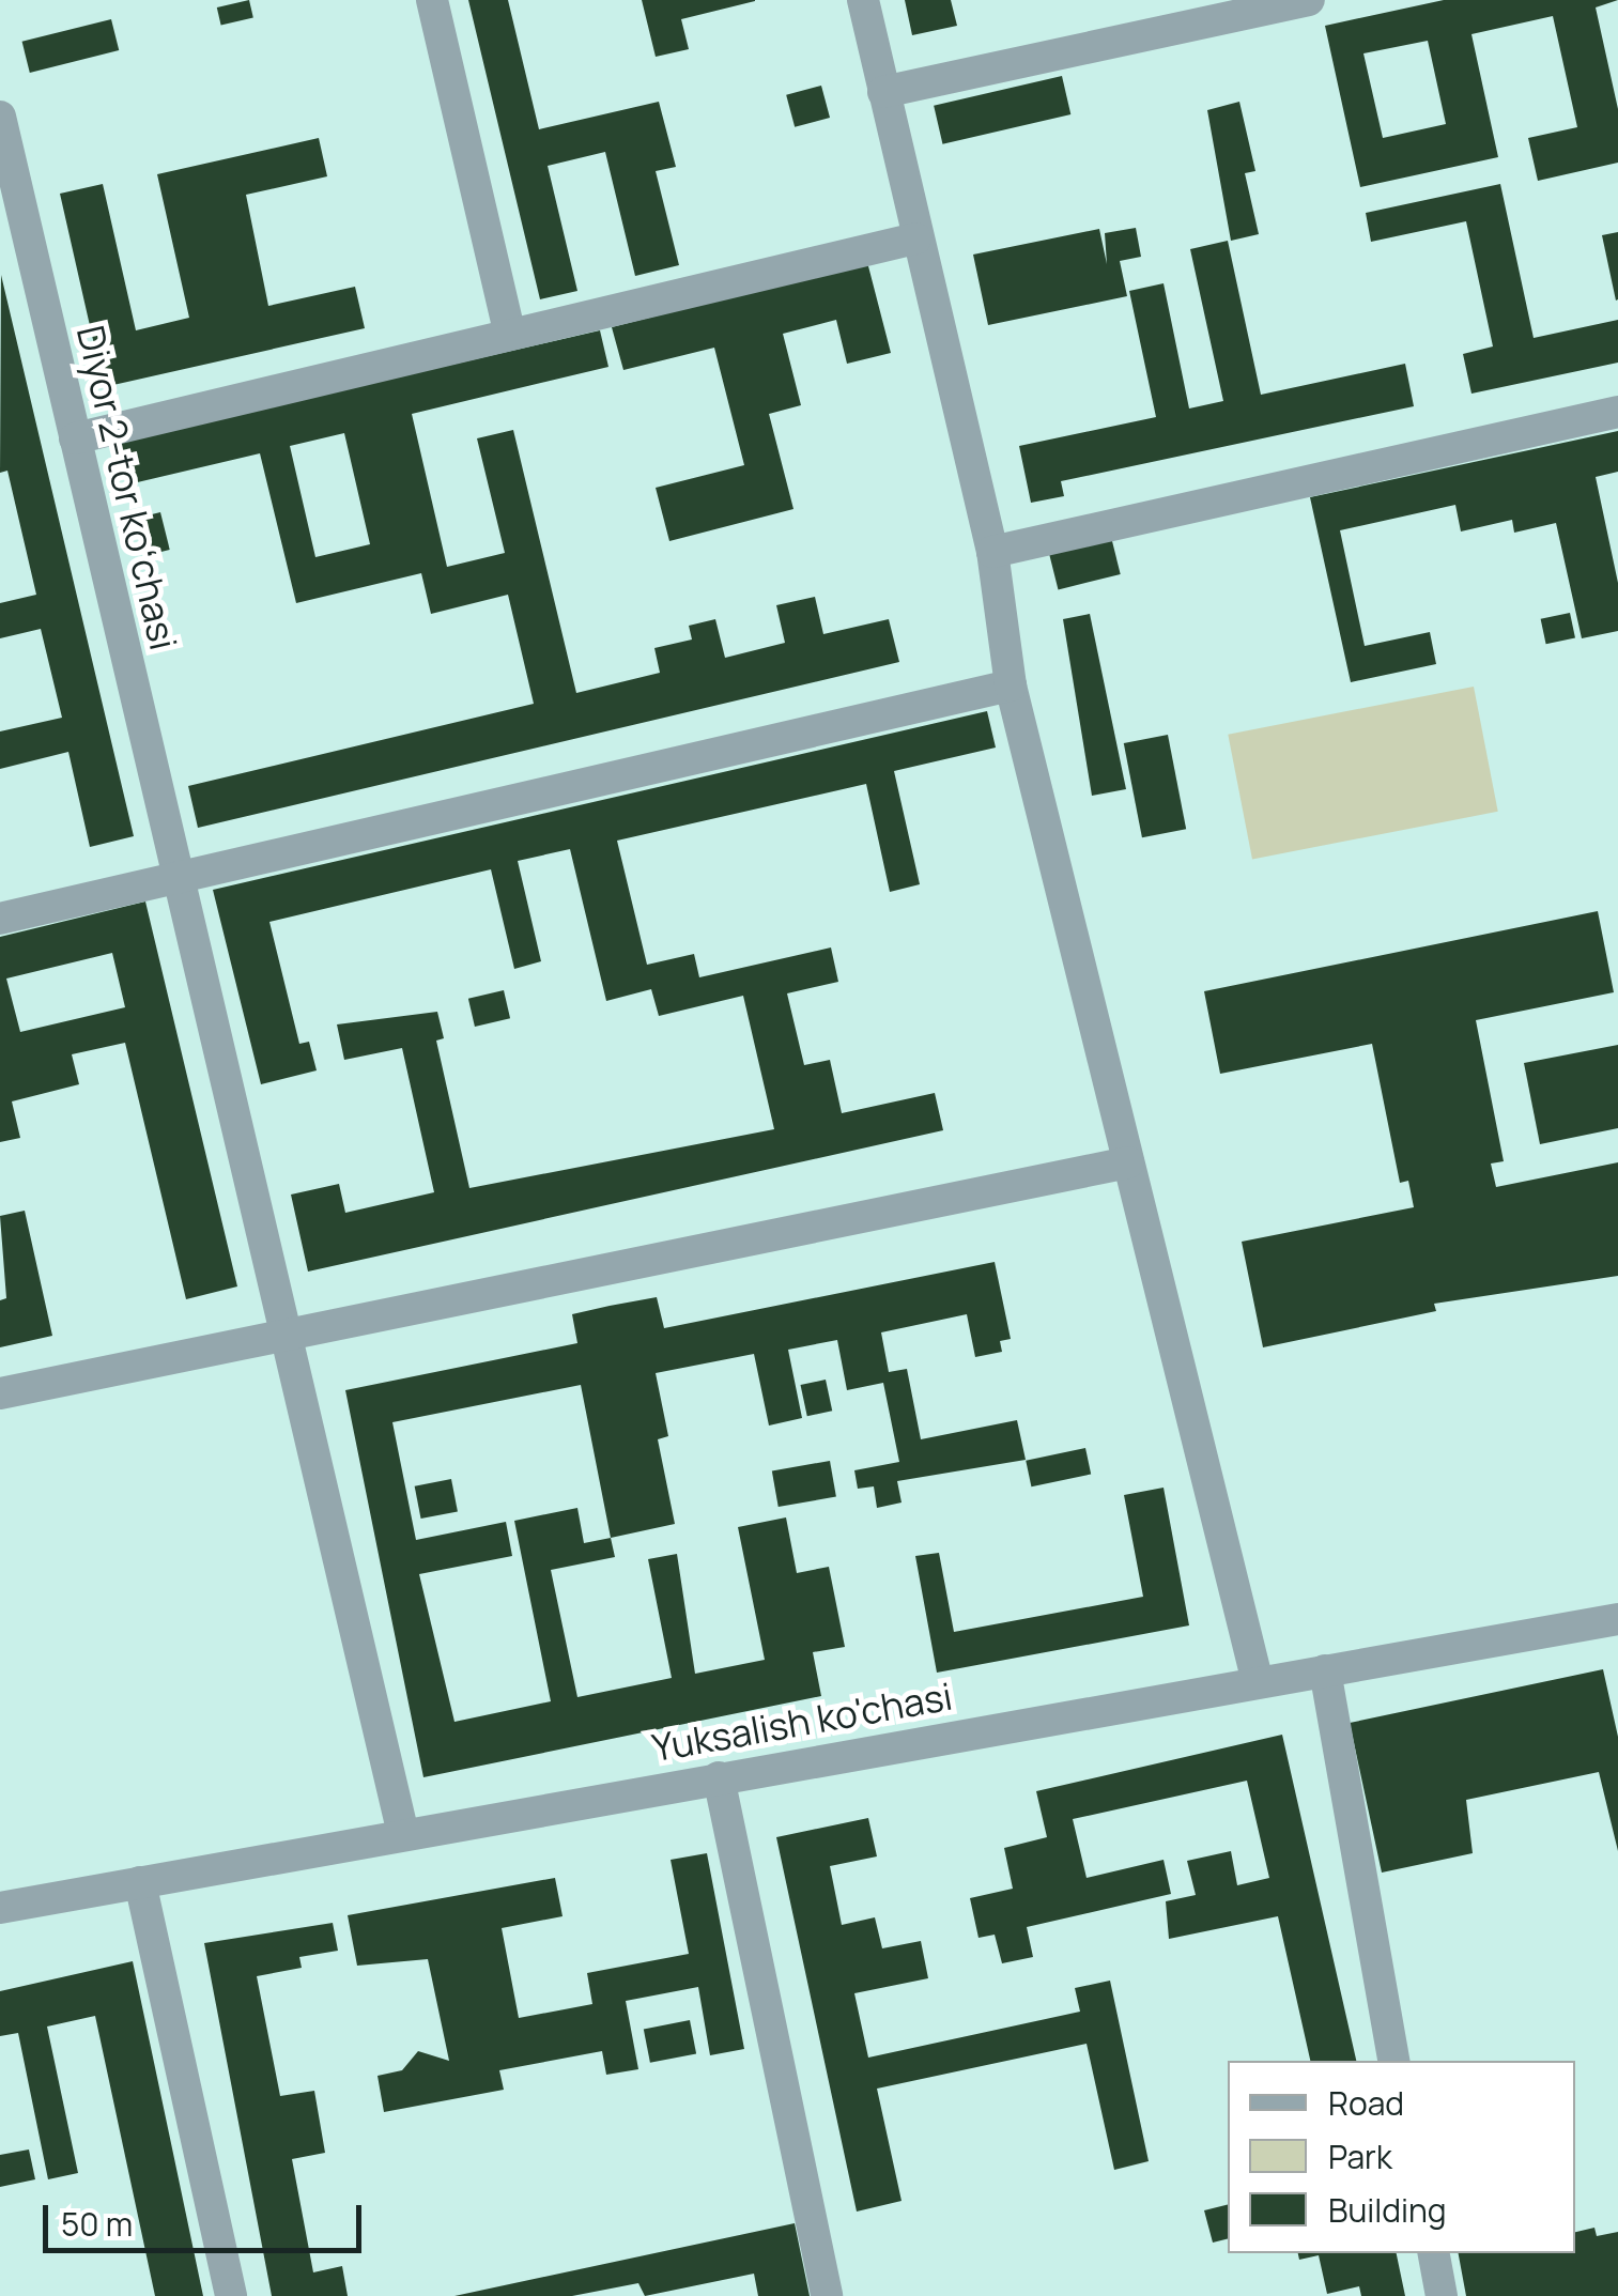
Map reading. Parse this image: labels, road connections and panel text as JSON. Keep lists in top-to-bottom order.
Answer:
{
  "streets": {
    "street": ["Diyor 2-tor koʻchasi", "Yuksalish ko'chasi"]
  },
  "crossings": [
    ["Diyor 2-tor koʻchasi", "Yuksalish ko'chasi"]
  ],
  "legend": ["Road", "Park", "Building"],
  "scale_bar": "50 m"
}
